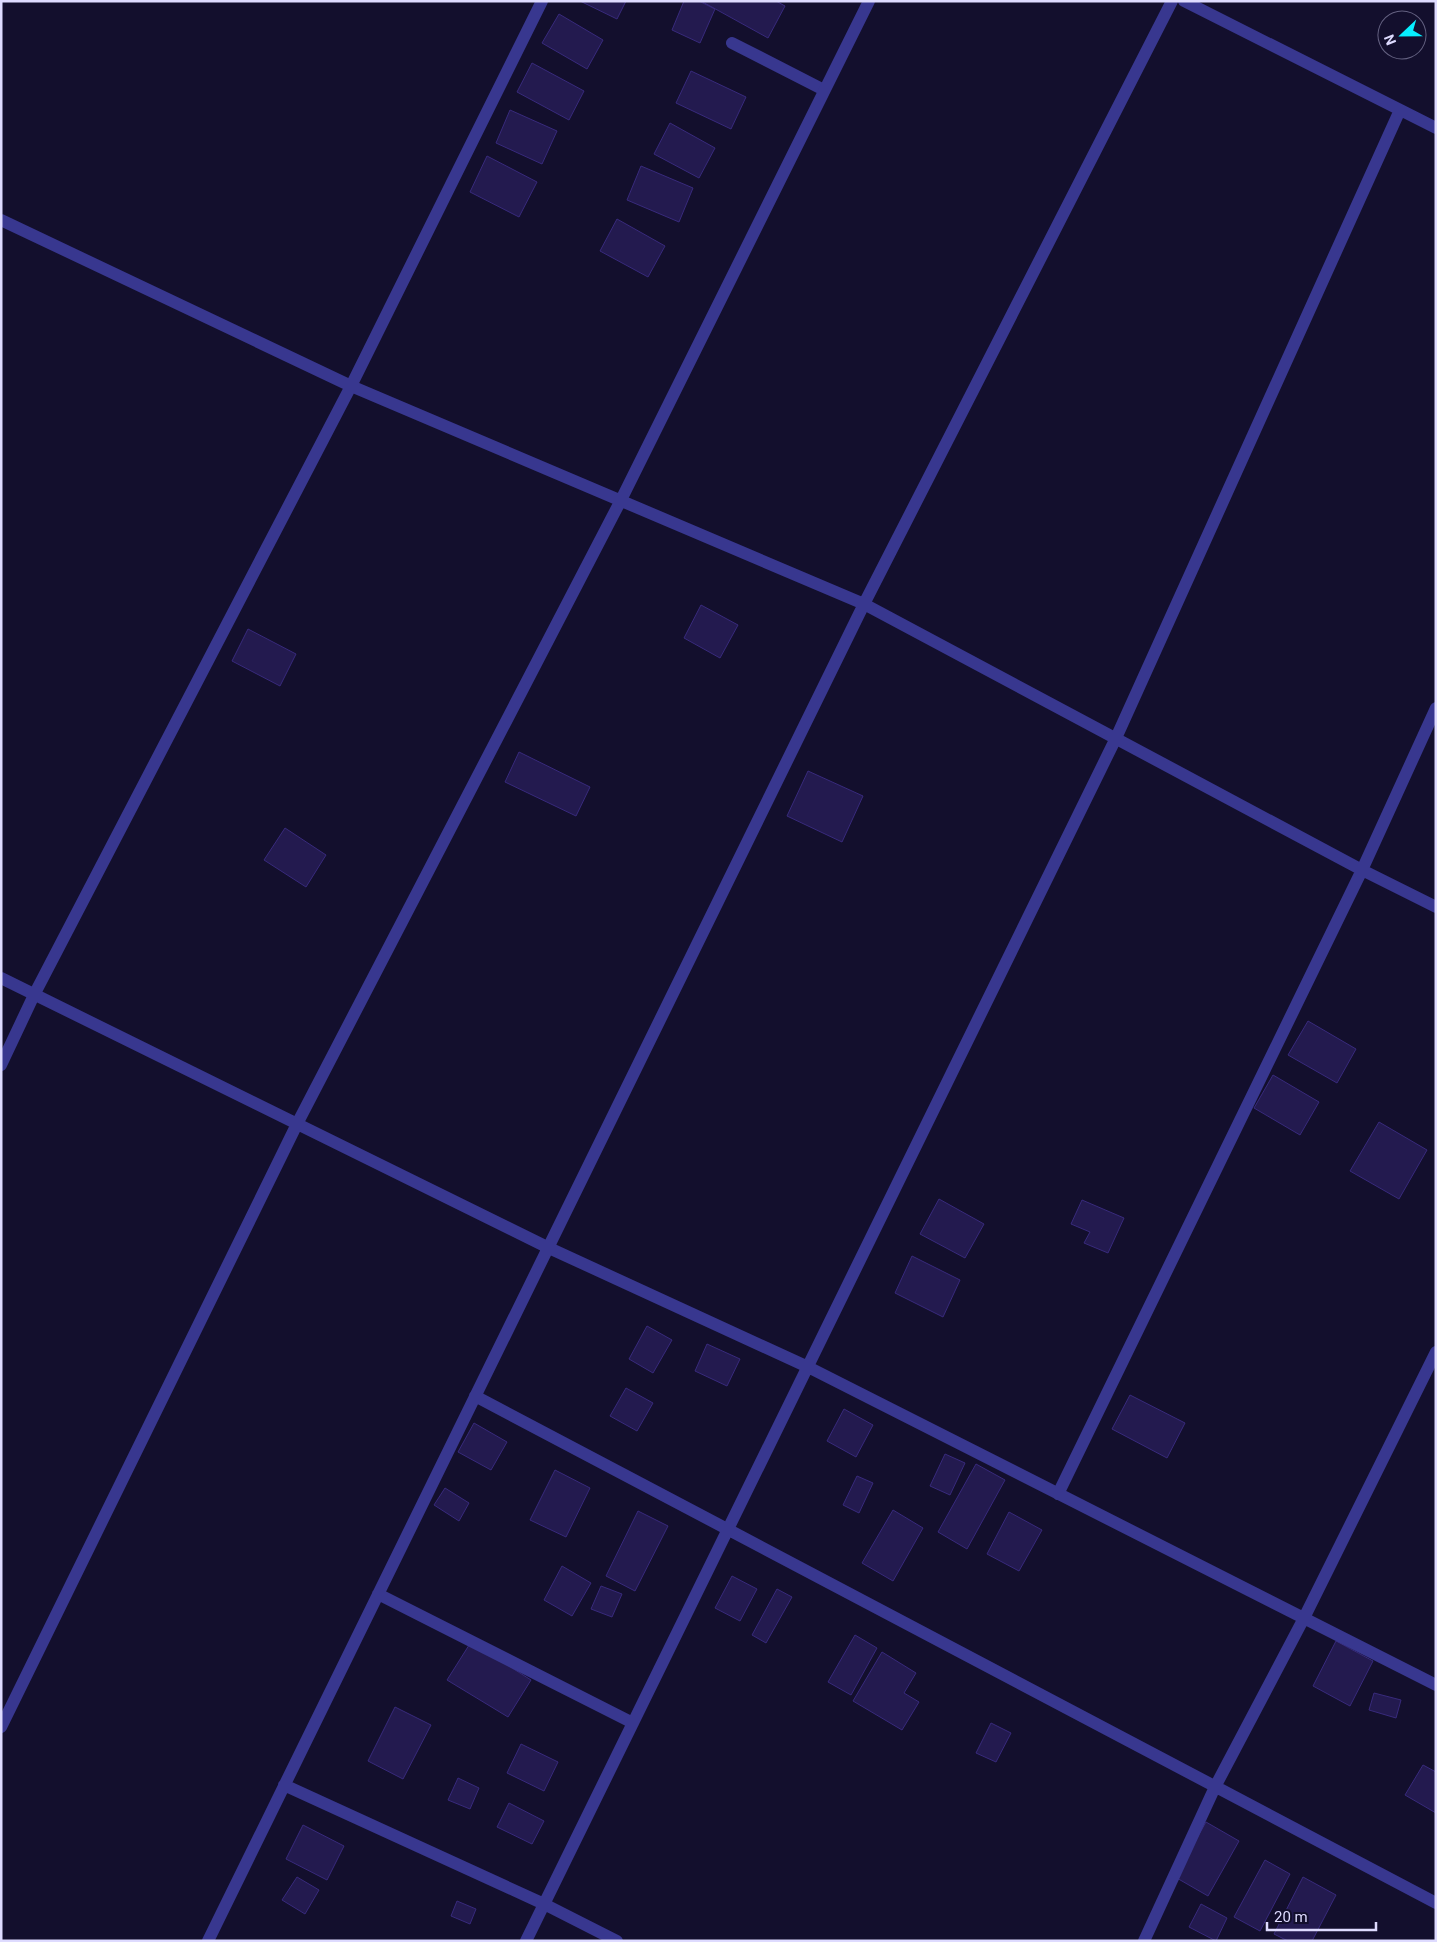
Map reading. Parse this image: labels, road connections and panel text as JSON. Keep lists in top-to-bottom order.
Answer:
{
  "scale_bar": "20 m",
  "north": "left"
}
